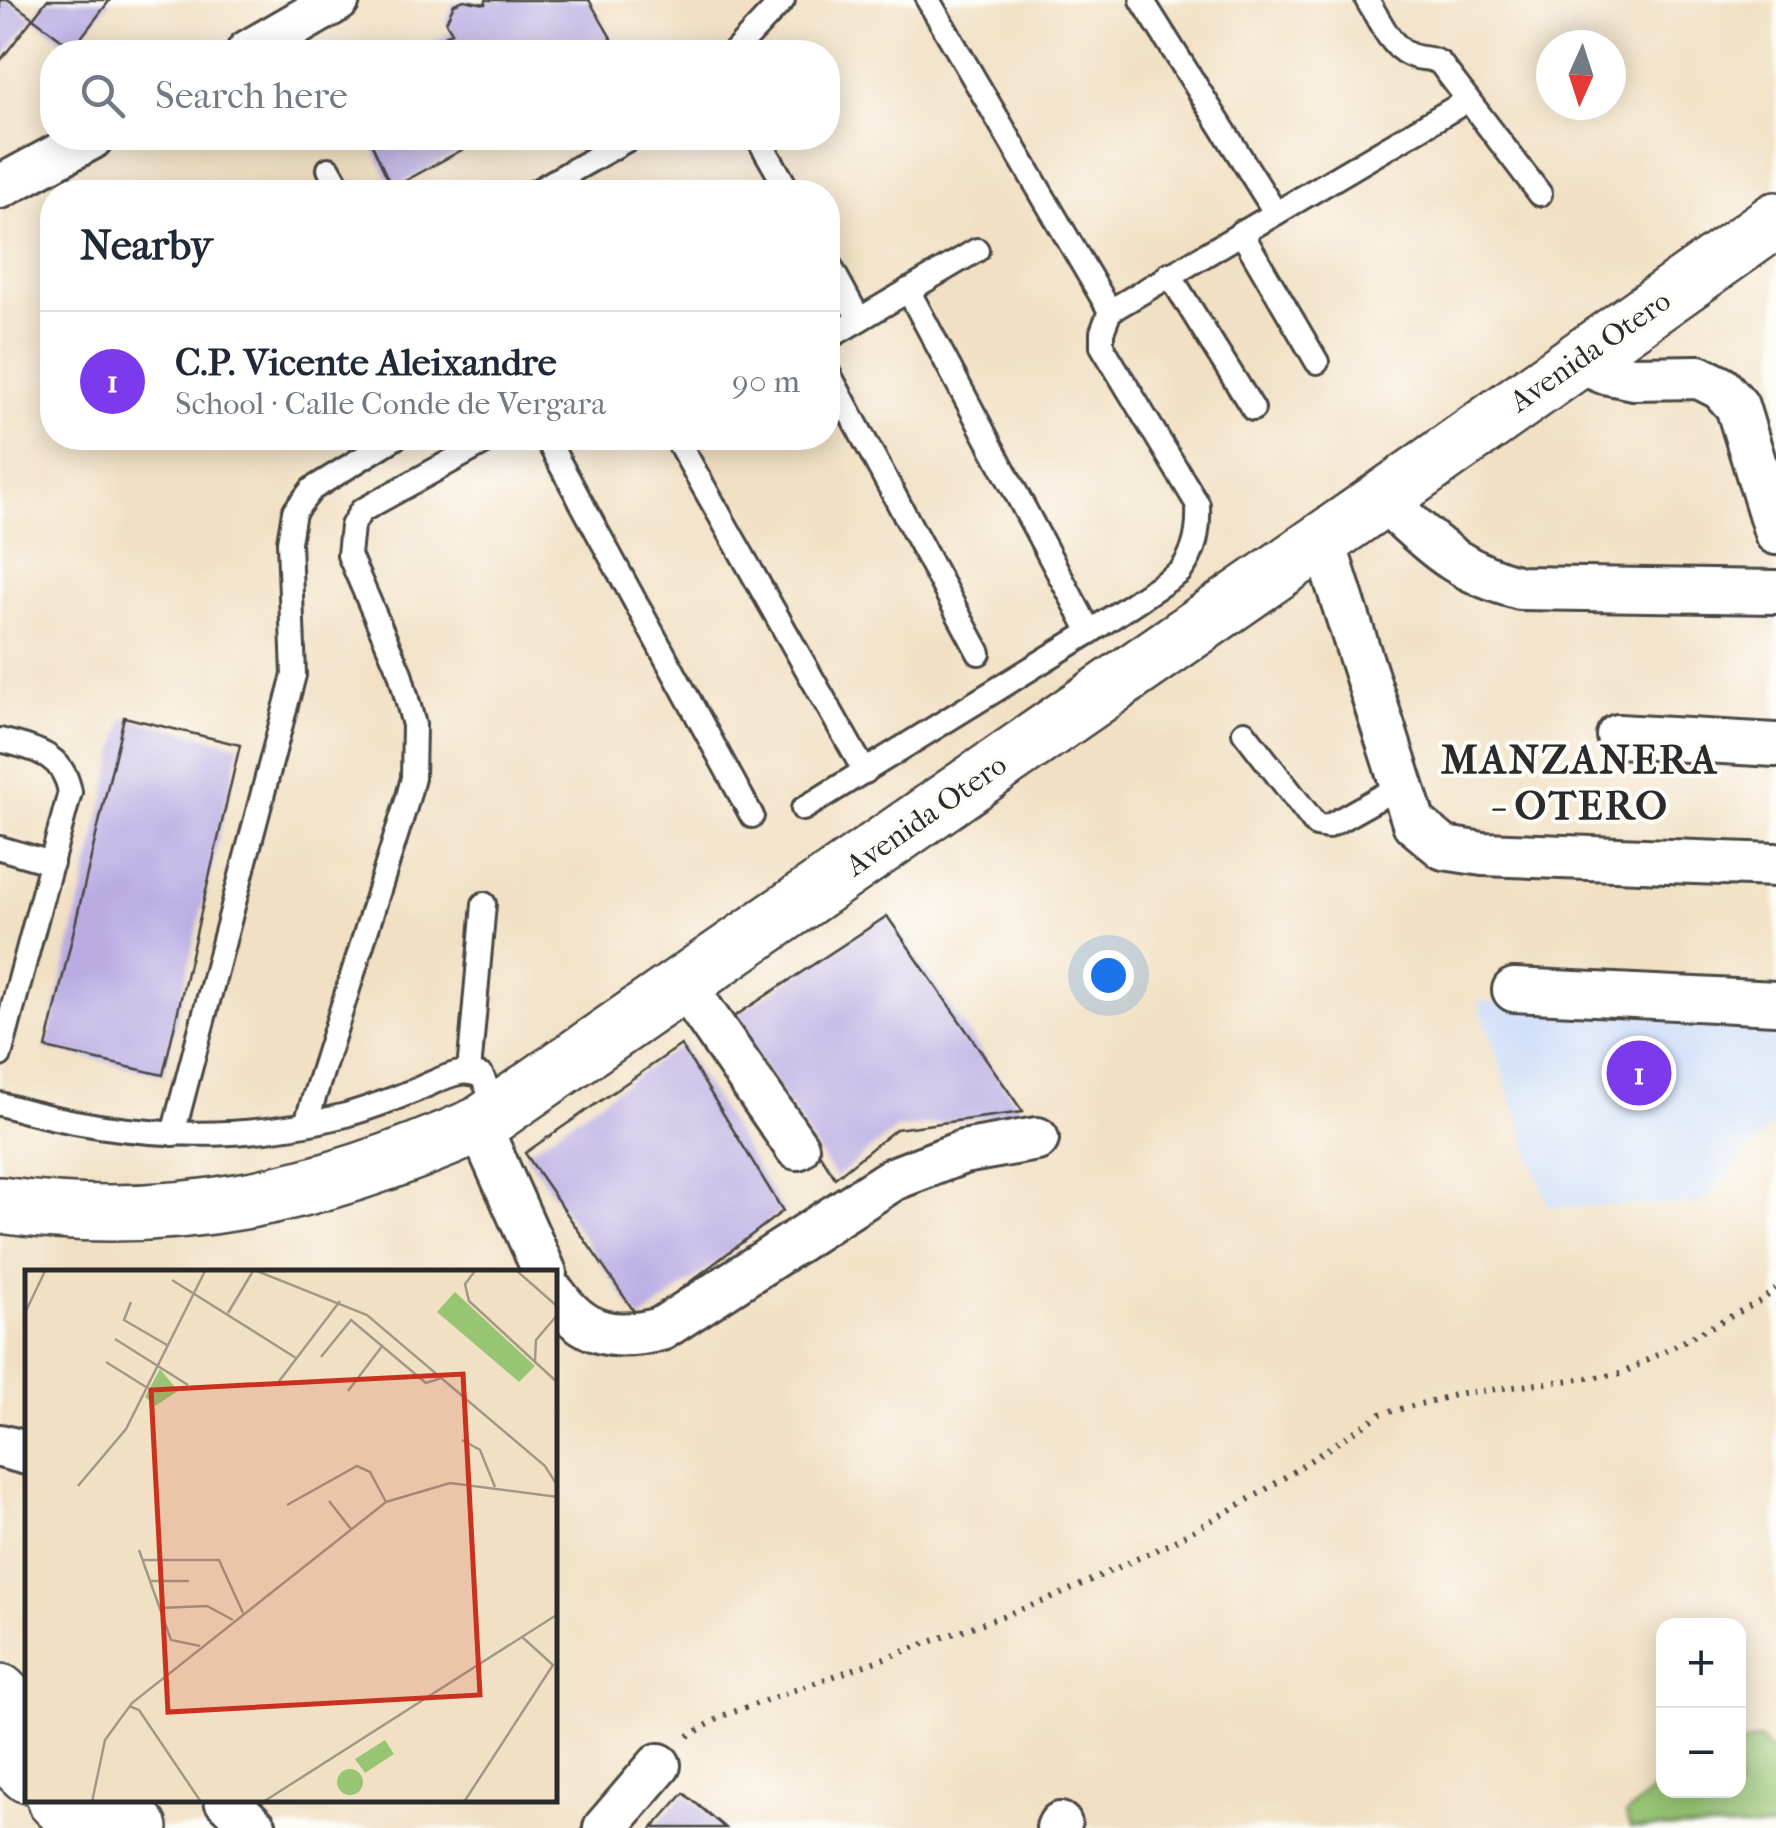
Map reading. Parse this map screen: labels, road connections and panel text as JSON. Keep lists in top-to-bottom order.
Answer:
{
  "streets": {
    "main road": ["Avenida Otero"]
  },
  "districts": ["MANZANERA - OTERO"],
  "north": "bottom",
  "page": {
    "search": "Search here",
    "heading": "Nearby",
    "list": [
      {
        "mark": "1",
        "name": "C.P. Vicente Aleixandre",
        "note": "School · Calle Conde de Vergara",
        "value": "90 m"
      }
    ],
    "pins": "1",
    "map_buttons": ["+", "−"]
  }
}
